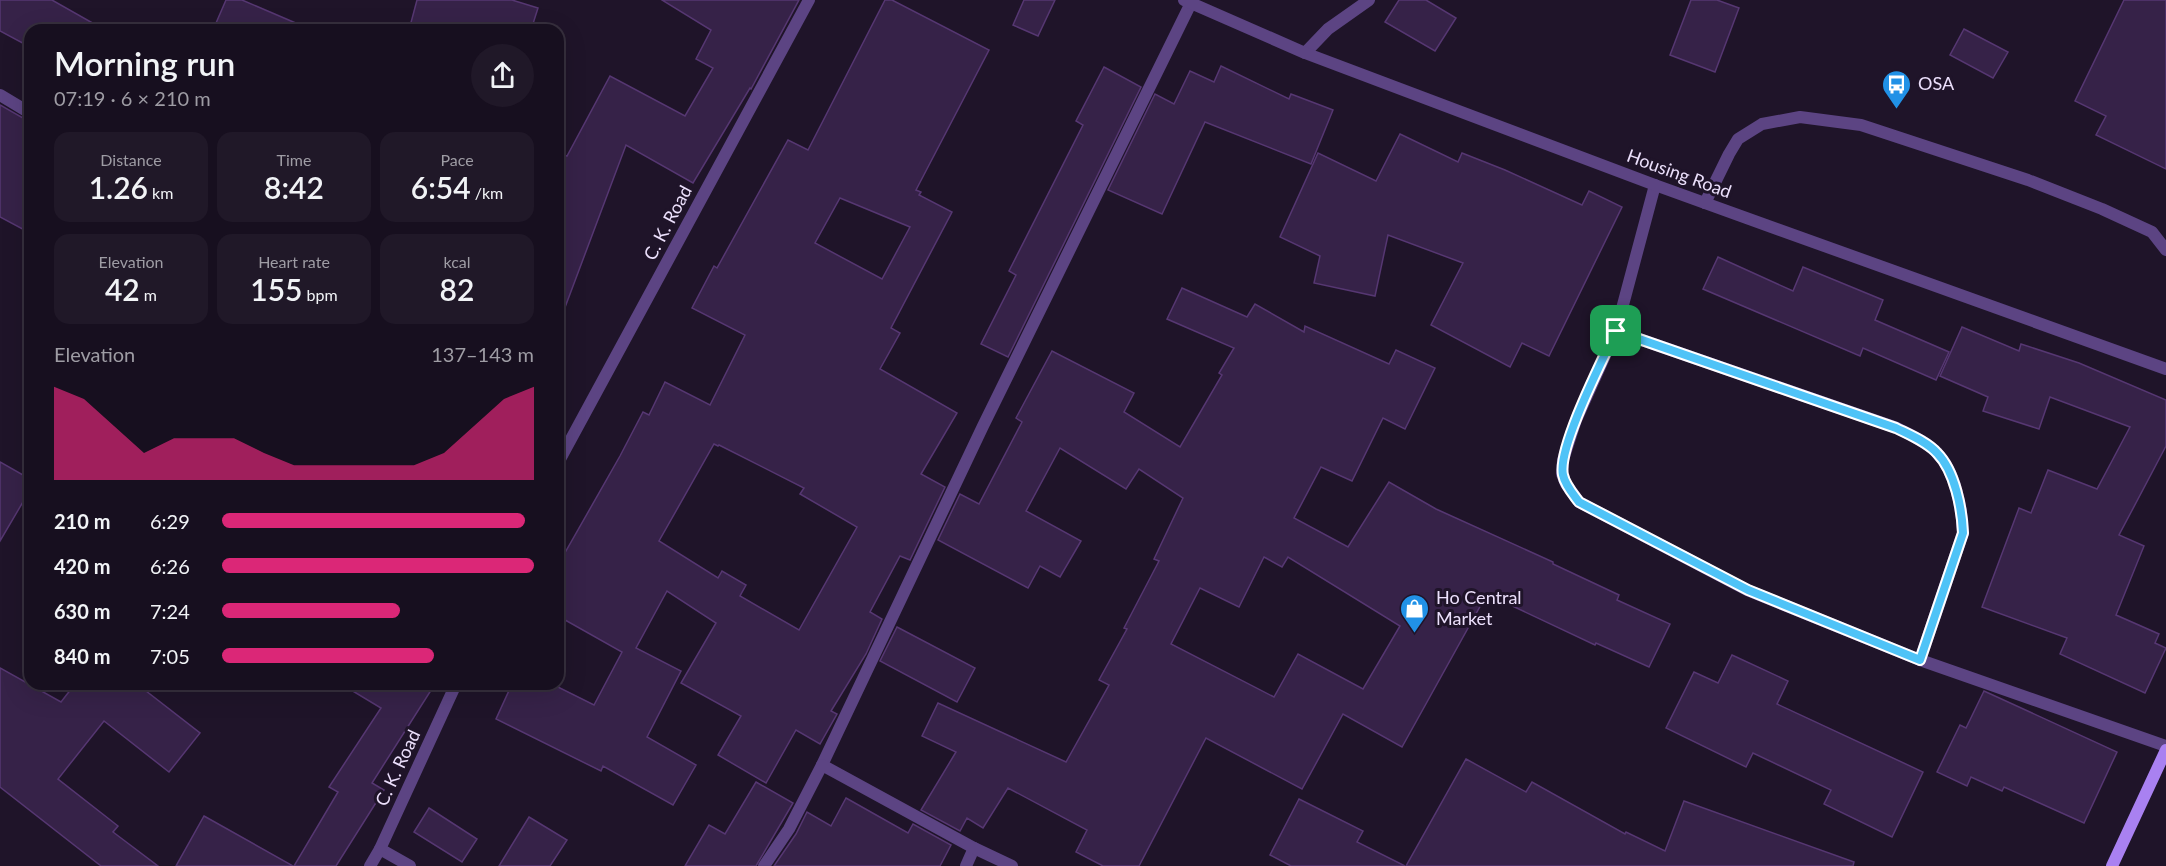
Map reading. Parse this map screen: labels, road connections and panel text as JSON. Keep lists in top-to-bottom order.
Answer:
{
  "streets": {
    "street": ["Housing Road", "C. K. Road"]
  },
  "places": {
    "bus stop": ["OSA"],
    "shop": ["Ho Central Market"]
  },
  "page": {
    "heading": ["Morning run", "07:19 · 6 × 210 m"],
    "stats": [
      ["Distance", "1.26 km"],
      ["Time", "8:42"],
      ["Pace", "6:54 /km"],
      ["Elevation", "42 m"],
      ["Heart rate", "155 bpm"],
      ["kcal", "82"]
    ],
    "chart": ["Elevation", "137–143 m"],
    "list": [
      {
        "name": "210 m",
        "note": "6:29"
      },
      {
        "name": "420 m",
        "note": "6:26"
      },
      {
        "name": "630 m",
        "note": "7:24"
      },
      {
        "name": "840 m",
        "note": "7:05"
      }
    ]
  }
}
